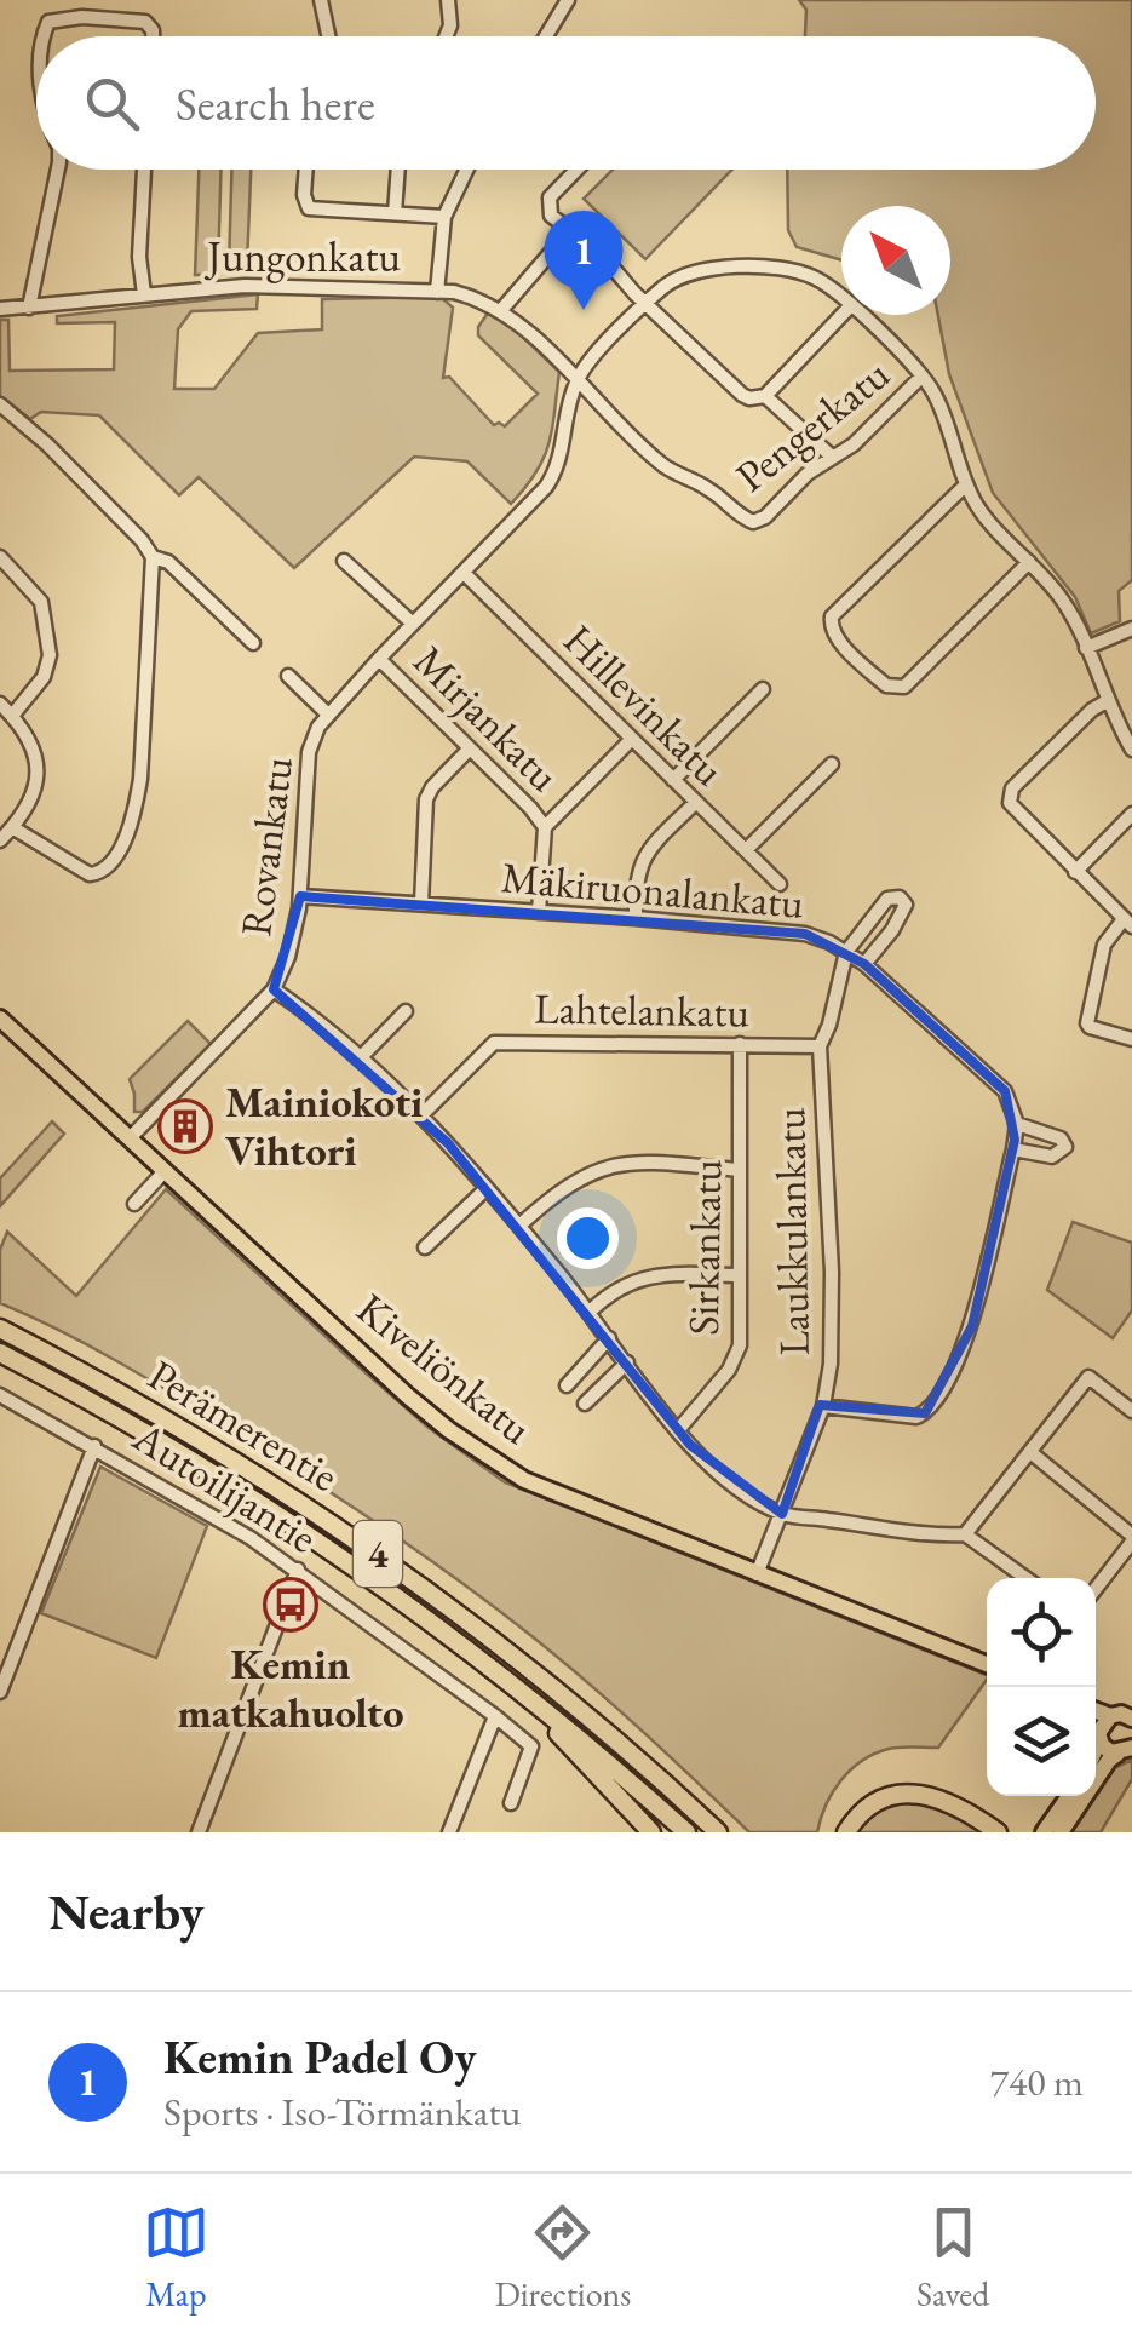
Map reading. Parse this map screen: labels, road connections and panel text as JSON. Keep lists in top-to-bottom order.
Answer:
{
  "streets": {
    "highway": ["Perämerentie", "4"],
    "main road": ["Kiveliönkatu"],
    "street": [
      "Jungonkatu",
      "Pengerkatu",
      "Hillevinkatu",
      "Mirjankatu",
      "Rovankatu",
      "Mäkiruonalankatu",
      "Lahtelankatu",
      "Laukkulankatu",
      "Sirkankatu",
      "Autoilijantie"
    ]
  },
  "crossings": [
    ["Jungonkatu", "Pengerkatu"],
    ["Jungonkatu", "Rovankatu"],
    ["Pengerkatu", "Rovankatu"],
    ["Hillevinkatu", "Rovankatu"],
    ["Mirjankatu", "Rovankatu"],
    ["Rovankatu", "Mäkiruonalankatu"],
    ["Rovankatu", "Kiveliönkatu"],
    ["Mäkiruonalankatu", "Laukkulankatu"],
    ["Lahtelankatu", "Laukkulankatu"],
    ["Lahtelankatu", "Sirkankatu"],
    ["Laukkulankatu", "Kiveliönkatu"]
  ],
  "places": {
    "building": ["Mainiokoti Vihtori"],
    "bus stop": ["Kemin matkahuolto"]
  },
  "north": "top left",
  "page": {
    "search": "Search here",
    "pins": "1",
    "heading": "Nearby",
    "list": [
      {
        "mark": "1",
        "name": "Kemin Padel Oy",
        "note": "Sports · Iso-Törmänkatu",
        "value": "740 m"
      }
    ],
    "nav": ["Map", "Directions", "Saved"]
  }
}
